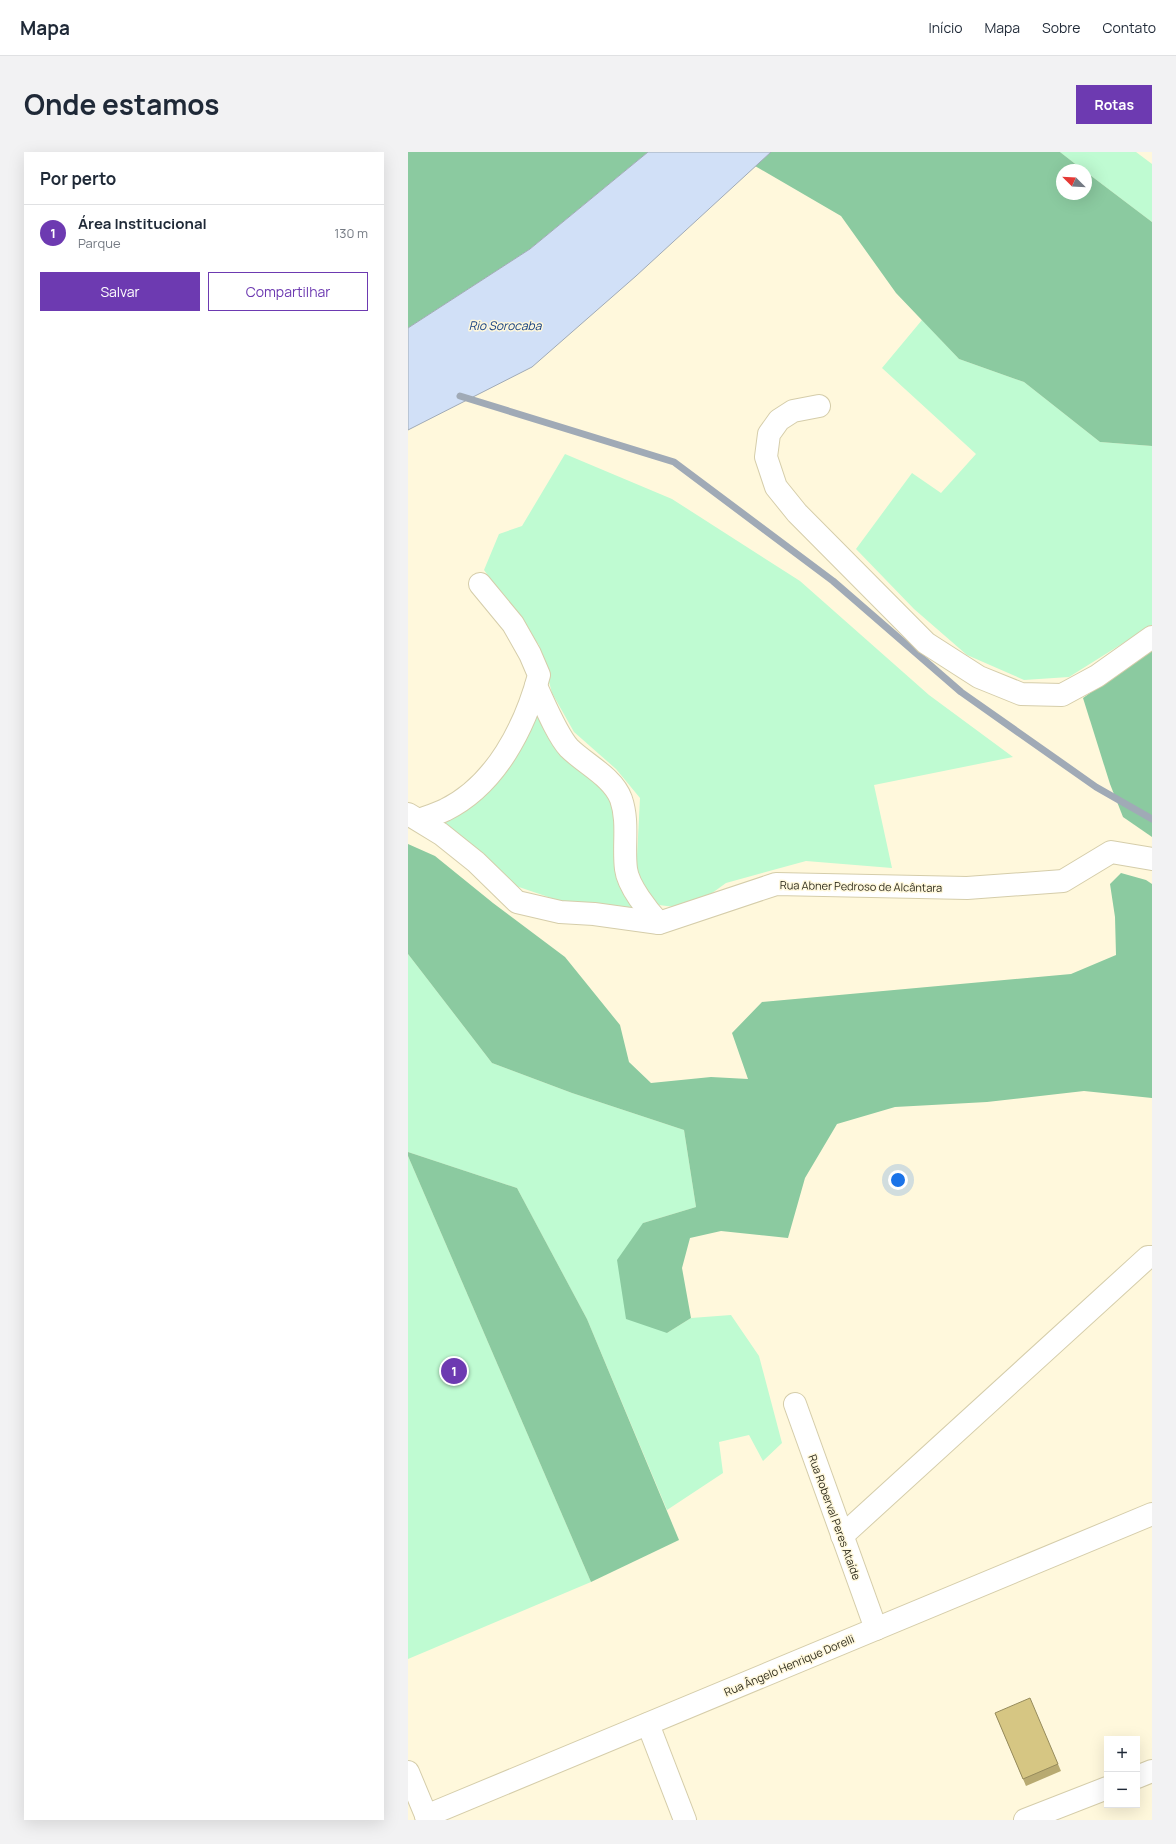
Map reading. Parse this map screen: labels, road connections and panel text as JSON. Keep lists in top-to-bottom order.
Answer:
{
  "streets": {
    "street": ["Rua Abner Pedroso de Alcântara", "Rua Roberval Peres Ataíde", "Rua Ângelo Henrique Dorelli"]
  },
  "crossings": [
    ["Rua Roberval Peres Ataíde", "Rua Ângelo Henrique Dorelli"]
  ],
  "water": ["Rio Sorocaba"],
  "north": "top left",
  "page": {
    "header": "Mapa",
    "nav": [
      "Início",
      "Mapa",
      "Sobre",
      "Contato"
    ],
    "title": "Onde estamos",
    "buttons": [
      "Rotas",
      ["Salvar", "Compartilhar"]
    ],
    "heading": "Por perto",
    "list": [
      {
        "mark": "1",
        "name": "Área Institucional",
        "note": "Parque",
        "value": "130 m"
      }
    ],
    "pins": "1",
    "map_buttons": ["+", "−"]
  }
}
